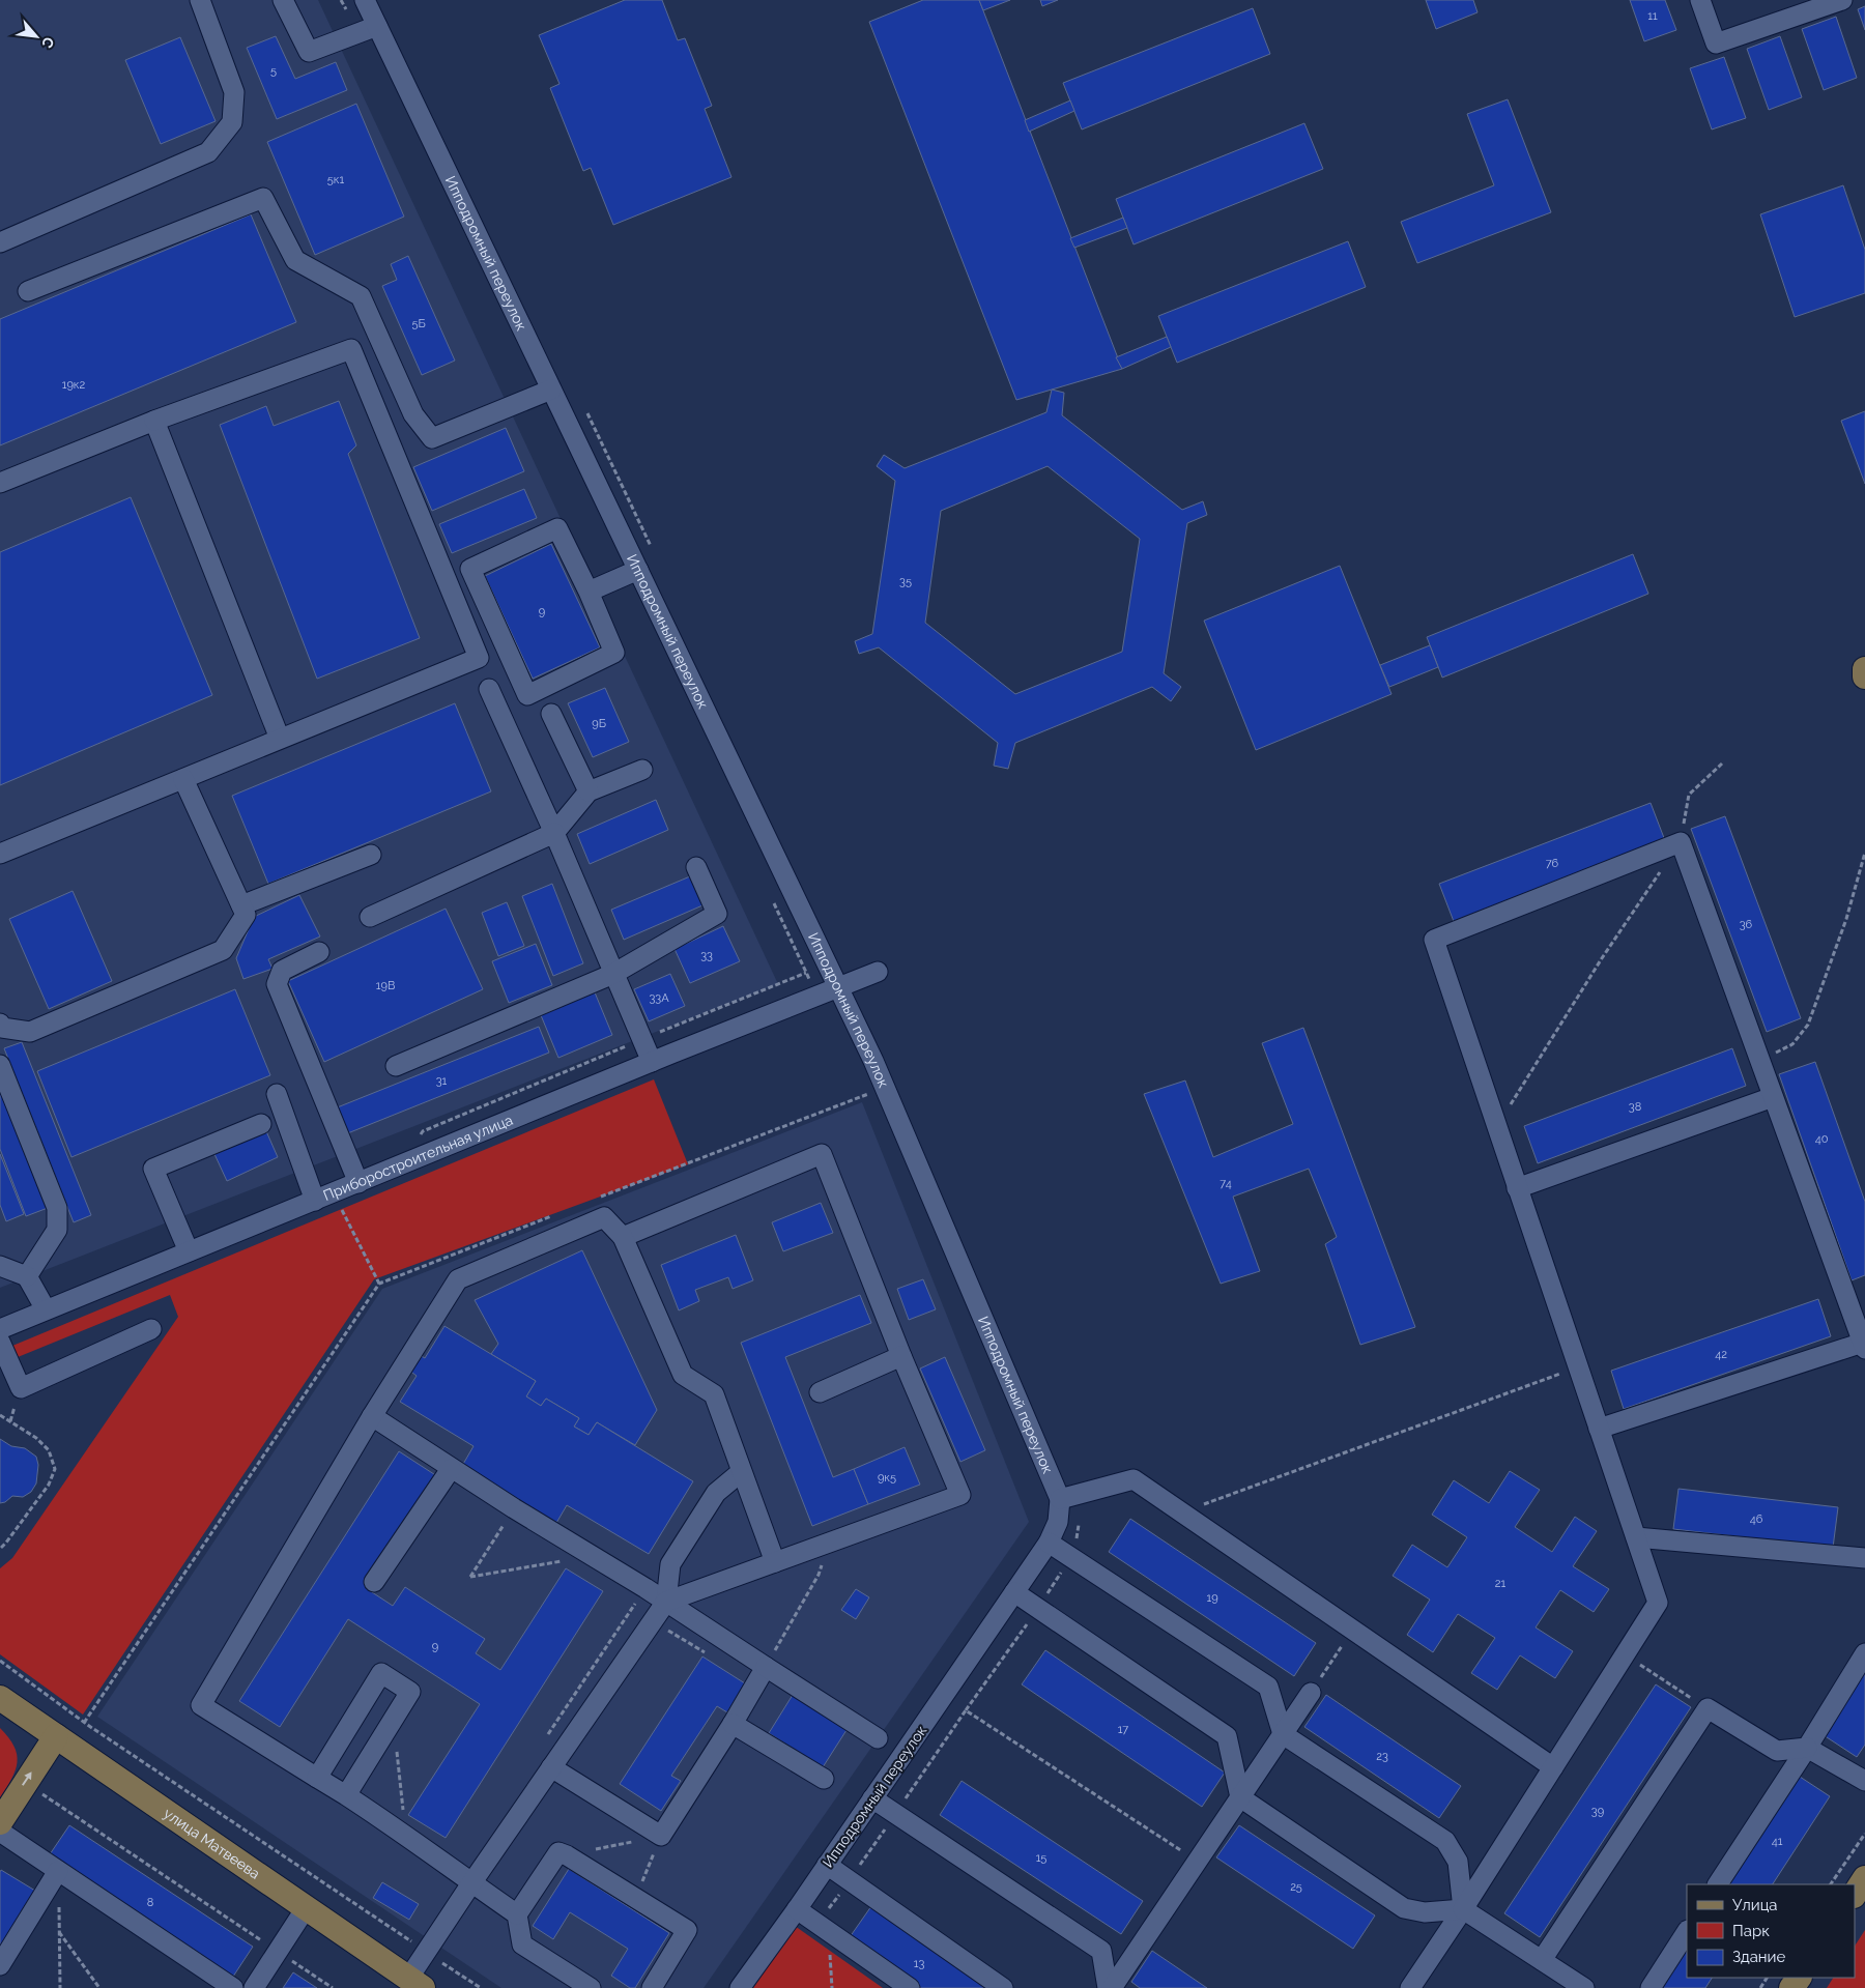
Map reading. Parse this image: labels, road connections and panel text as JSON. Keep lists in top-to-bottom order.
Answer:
{
  "streets": {
    "main road": ["улица Матвеева"],
    "street": ["Ипподромный переулок", "Приборостроительная улица"]
  },
  "crossings": [
    ["Ипподромный переулок", "Приборостроительная улица"]
  ],
  "house_numbers": [
    "11",
    "5",
    "5к1",
    "5Б",
    "19к2",
    "35",
    "9",
    "9Б",
    "76",
    "36",
    "33",
    "19В",
    "33А",
    "31",
    "38",
    "40",
    "74",
    "42",
    "9к5",
    "46",
    "21",
    "19",
    "9",
    "17",
    "23",
    "39",
    "41",
    "15",
    "25",
    "8",
    "13"
  ],
  "legend": ["Улица", "Парк", "Здание"],
  "north": "bottom right"
}
